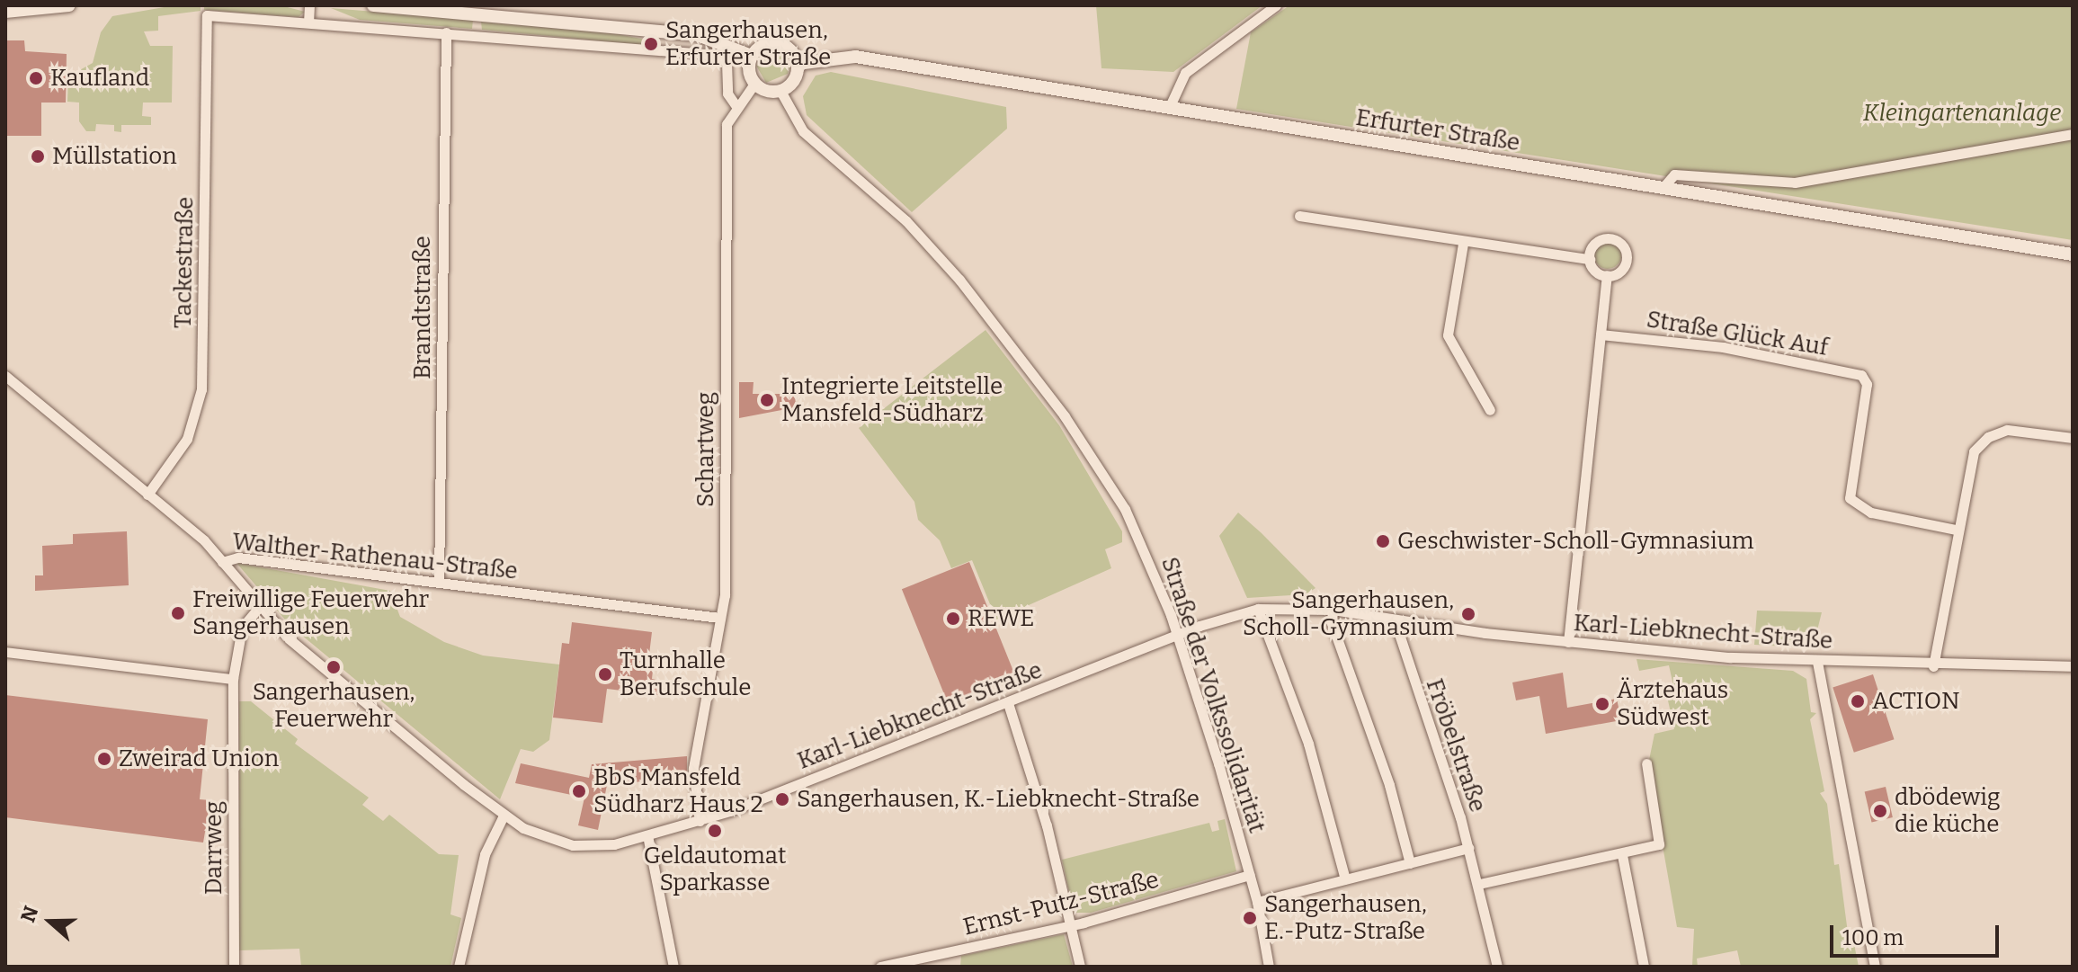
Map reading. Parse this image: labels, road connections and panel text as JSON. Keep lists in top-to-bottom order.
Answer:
{
  "streets": {
    "main road": ["Erfurter Straße"],
    "street": [
      "Tackestraße",
      "Brandtstraße",
      "Straße Glück Auf",
      "Schartweg",
      "Walther-Rathenau-Straße",
      "Karl-Liebknecht-Straße",
      "Straße der Volkssolidarität",
      "Fröbelstraße",
      "Darrweg",
      "Ernst-Putz-Straße"
    ]
  },
  "crossings": [
    ["Erfurter Straße", "Schartweg"],
    ["Erfurter Straße", "Straße der Volkssolidarität"],
    ["Tackestraße", "Walther-Rathenau-Straße"],
    ["Brandtstraße", "Walther-Rathenau-Straße"],
    ["Schartweg", "Walther-Rathenau-Straße"],
    ["Schartweg", "Karl-Liebknecht-Straße"],
    ["Schartweg", "Straße der Volkssolidarität"],
    ["Walther-Rathenau-Straße", "Karl-Liebknecht-Straße"],
    ["Karl-Liebknecht-Straße", "Straße der Volkssolidarität"],
    ["Karl-Liebknecht-Straße", "Fröbelstraße"],
    ["Karl-Liebknecht-Straße", "Darrweg"],
    ["Straße der Volkssolidarität", "Ernst-Putz-Straße"]
  ],
  "parks": ["Kleingartenanlage"],
  "places": [
    "Sangerhausen, Erfurter Straße",
    "Kaufland",
    "Müllstation",
    "Integrierte Leitstelle Mansfeld-Südharz",
    "Geschwister-Scholl-Gymnasium",
    "Freiwillige Feuerwehr Sangerhausen",
    "Sangerhausen, Scholl-Gymnasium",
    "REWE",
    "Sangerhausen, Feuerwehr",
    "Turnhalle Berufschule",
    "ACTION",
    "Ärztehaus Südwest",
    "Zweirad Union",
    "BbS Mansfeld Südharz Haus 2",
    "Sangerhausen, K.-Liebknecht-Straße",
    "dbödewig die küche",
    "Geldautomat Sparkasse",
    "Sangerhausen, E.-Putz-Straße"
  ],
  "scale_bar": "100 m",
  "north": "left"
}
